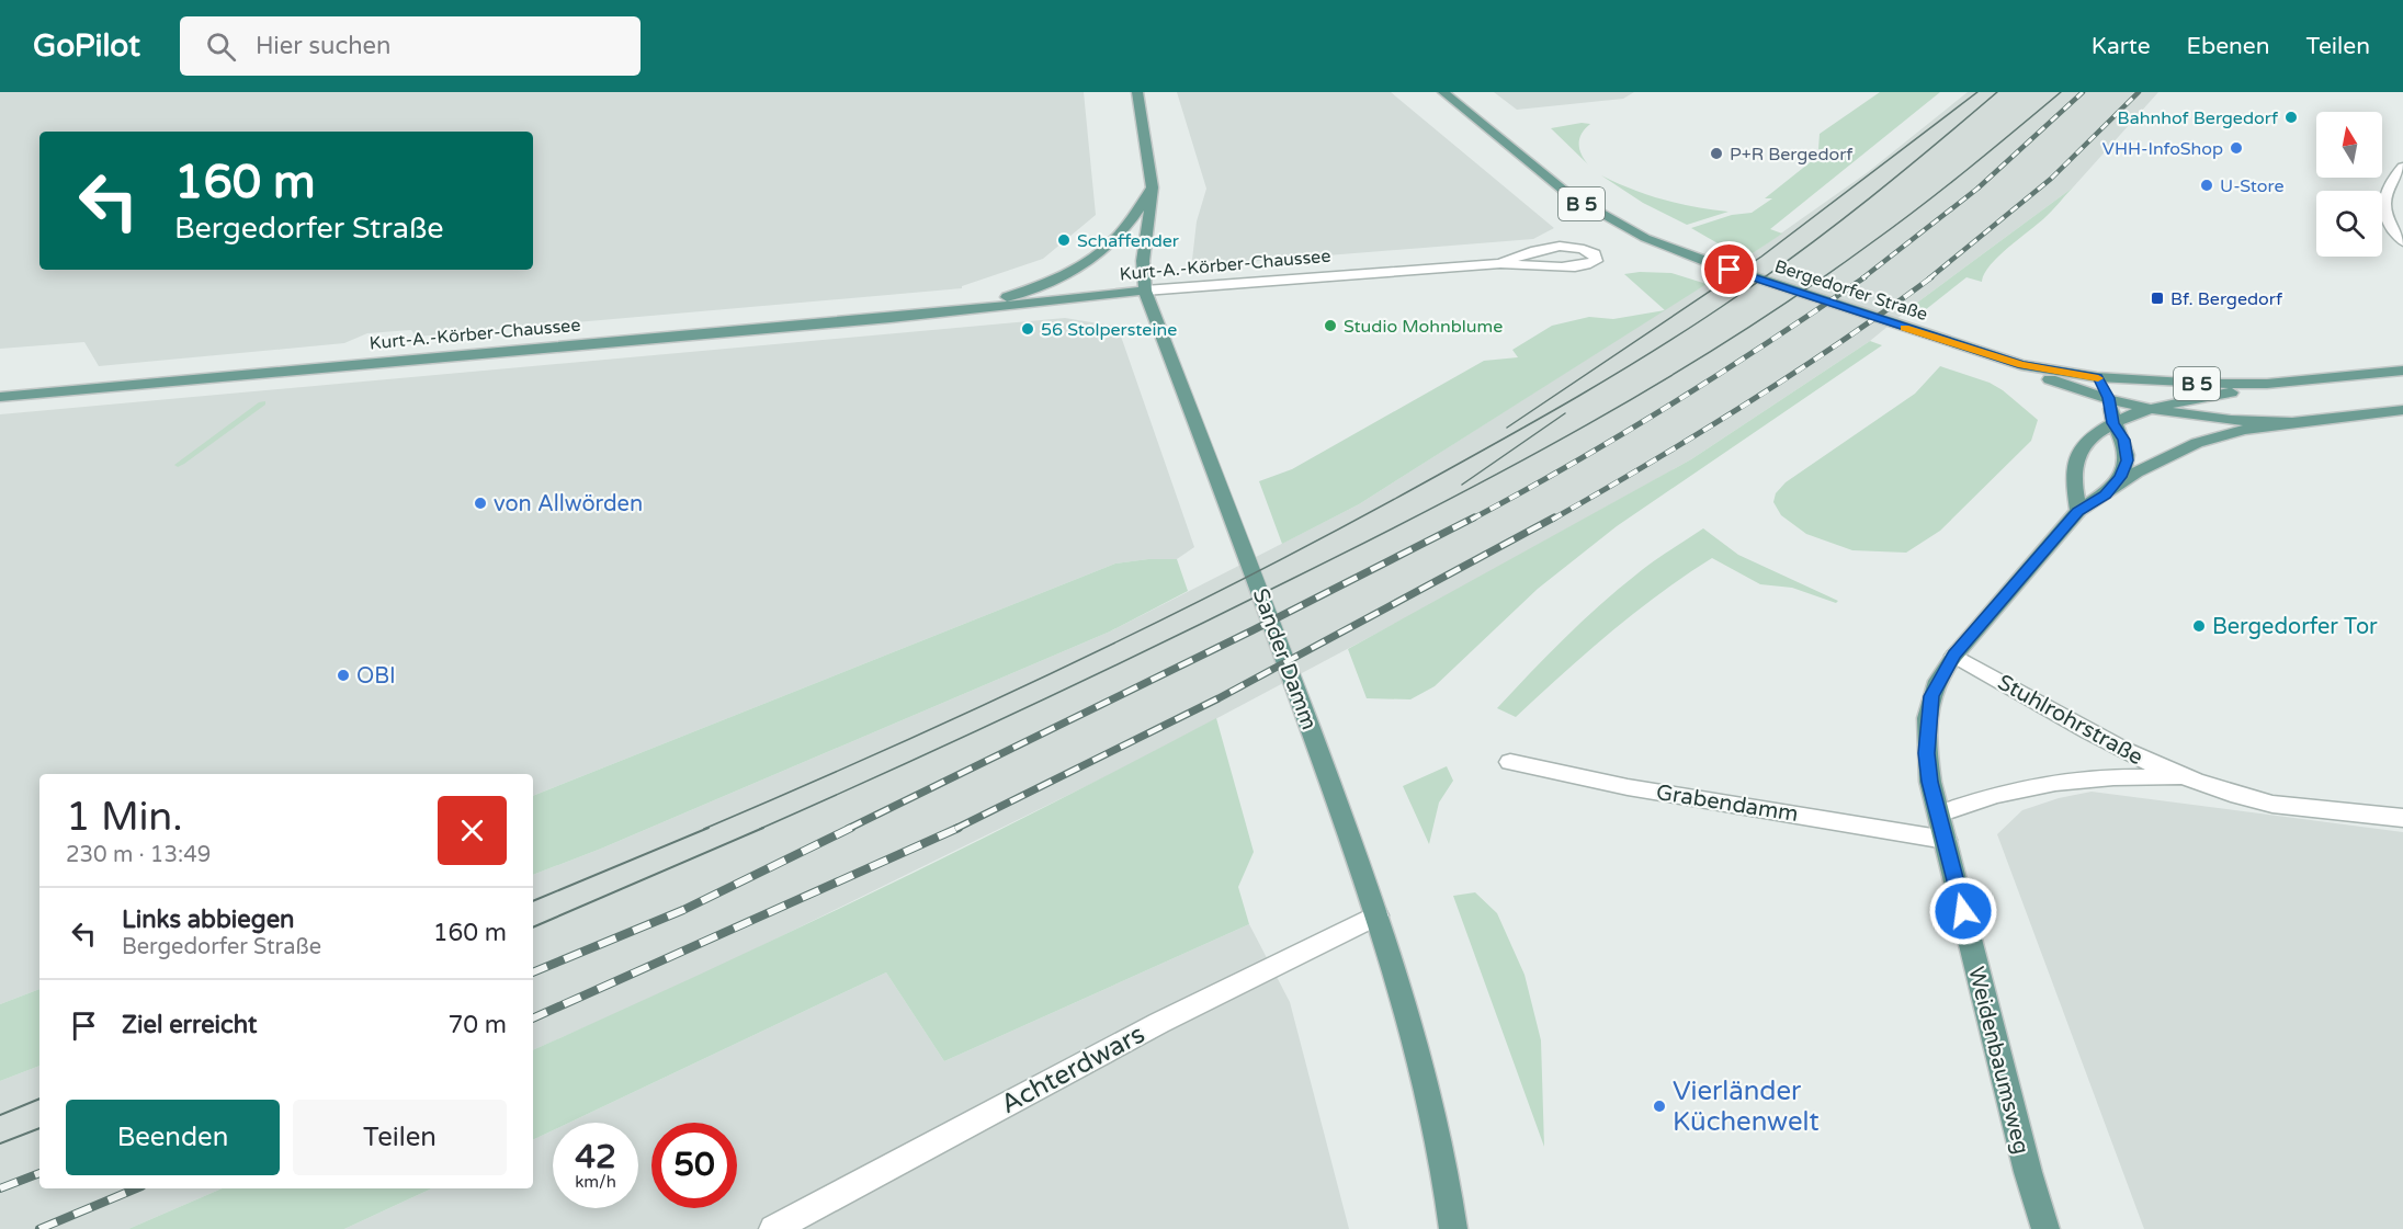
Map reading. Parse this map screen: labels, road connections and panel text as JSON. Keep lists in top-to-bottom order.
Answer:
{
  "streets": {
    "main road": [
      "B 5",
      "Kurt-A.-Körber-Chaussee",
      "Bergedorfer Straße",
      "Sander Damm",
      "Weidenbaumsweg"
    ],
    "street": ["Stuhlrohrstraße", "Grabendamm", "Achterdwars"]
  },
  "crossings": [
    ["Kurt-A.-Körber-Chaussee", "Sander Damm"],
    ["Bergedorfer Straße", "Weidenbaumsweg"],
    ["Sander Damm", "Achterdwars"],
    ["Stuhlrohrstraße", "Weidenbaumsweg"],
    ["Grabendamm", "Weidenbaumsweg"]
  ],
  "places": {
    "other": [
      "Bahnhof Bergedorf",
      "VHH-InfoShop",
      "P+R Bergedorf",
      "U-Store",
      "Schaffender",
      "Studio Mohnblume",
      "56 Stolpersteine",
      "von Allwörden",
      "Bergedorfer Tor",
      "OBI",
      "Vierländer Küchenwelt"
    ],
    "transit": ["Bf. Bergedorf"]
  },
  "north": "top",
  "page": {
    "header": "GoPilot",
    "search": "Hier suchen",
    "nav": ["Karte", "Ebenen", "Teilen"],
    "turn": ["160 m", "Bergedorfer Straße"],
    "heading": ["1 Min.", "230 m · 13:49"],
    "list": [
      {
        "name": "Links abbiegen",
        "note": "Bergedorfer Straße",
        "value": "160 m"
      },
      {
        "name": "Ziel erreicht",
        "value": "70 m"
      }
    ],
    "buttons": ["Beenden", "Teilen"],
    "speed": "42 km/h",
    "limit": "50"
  }
}
